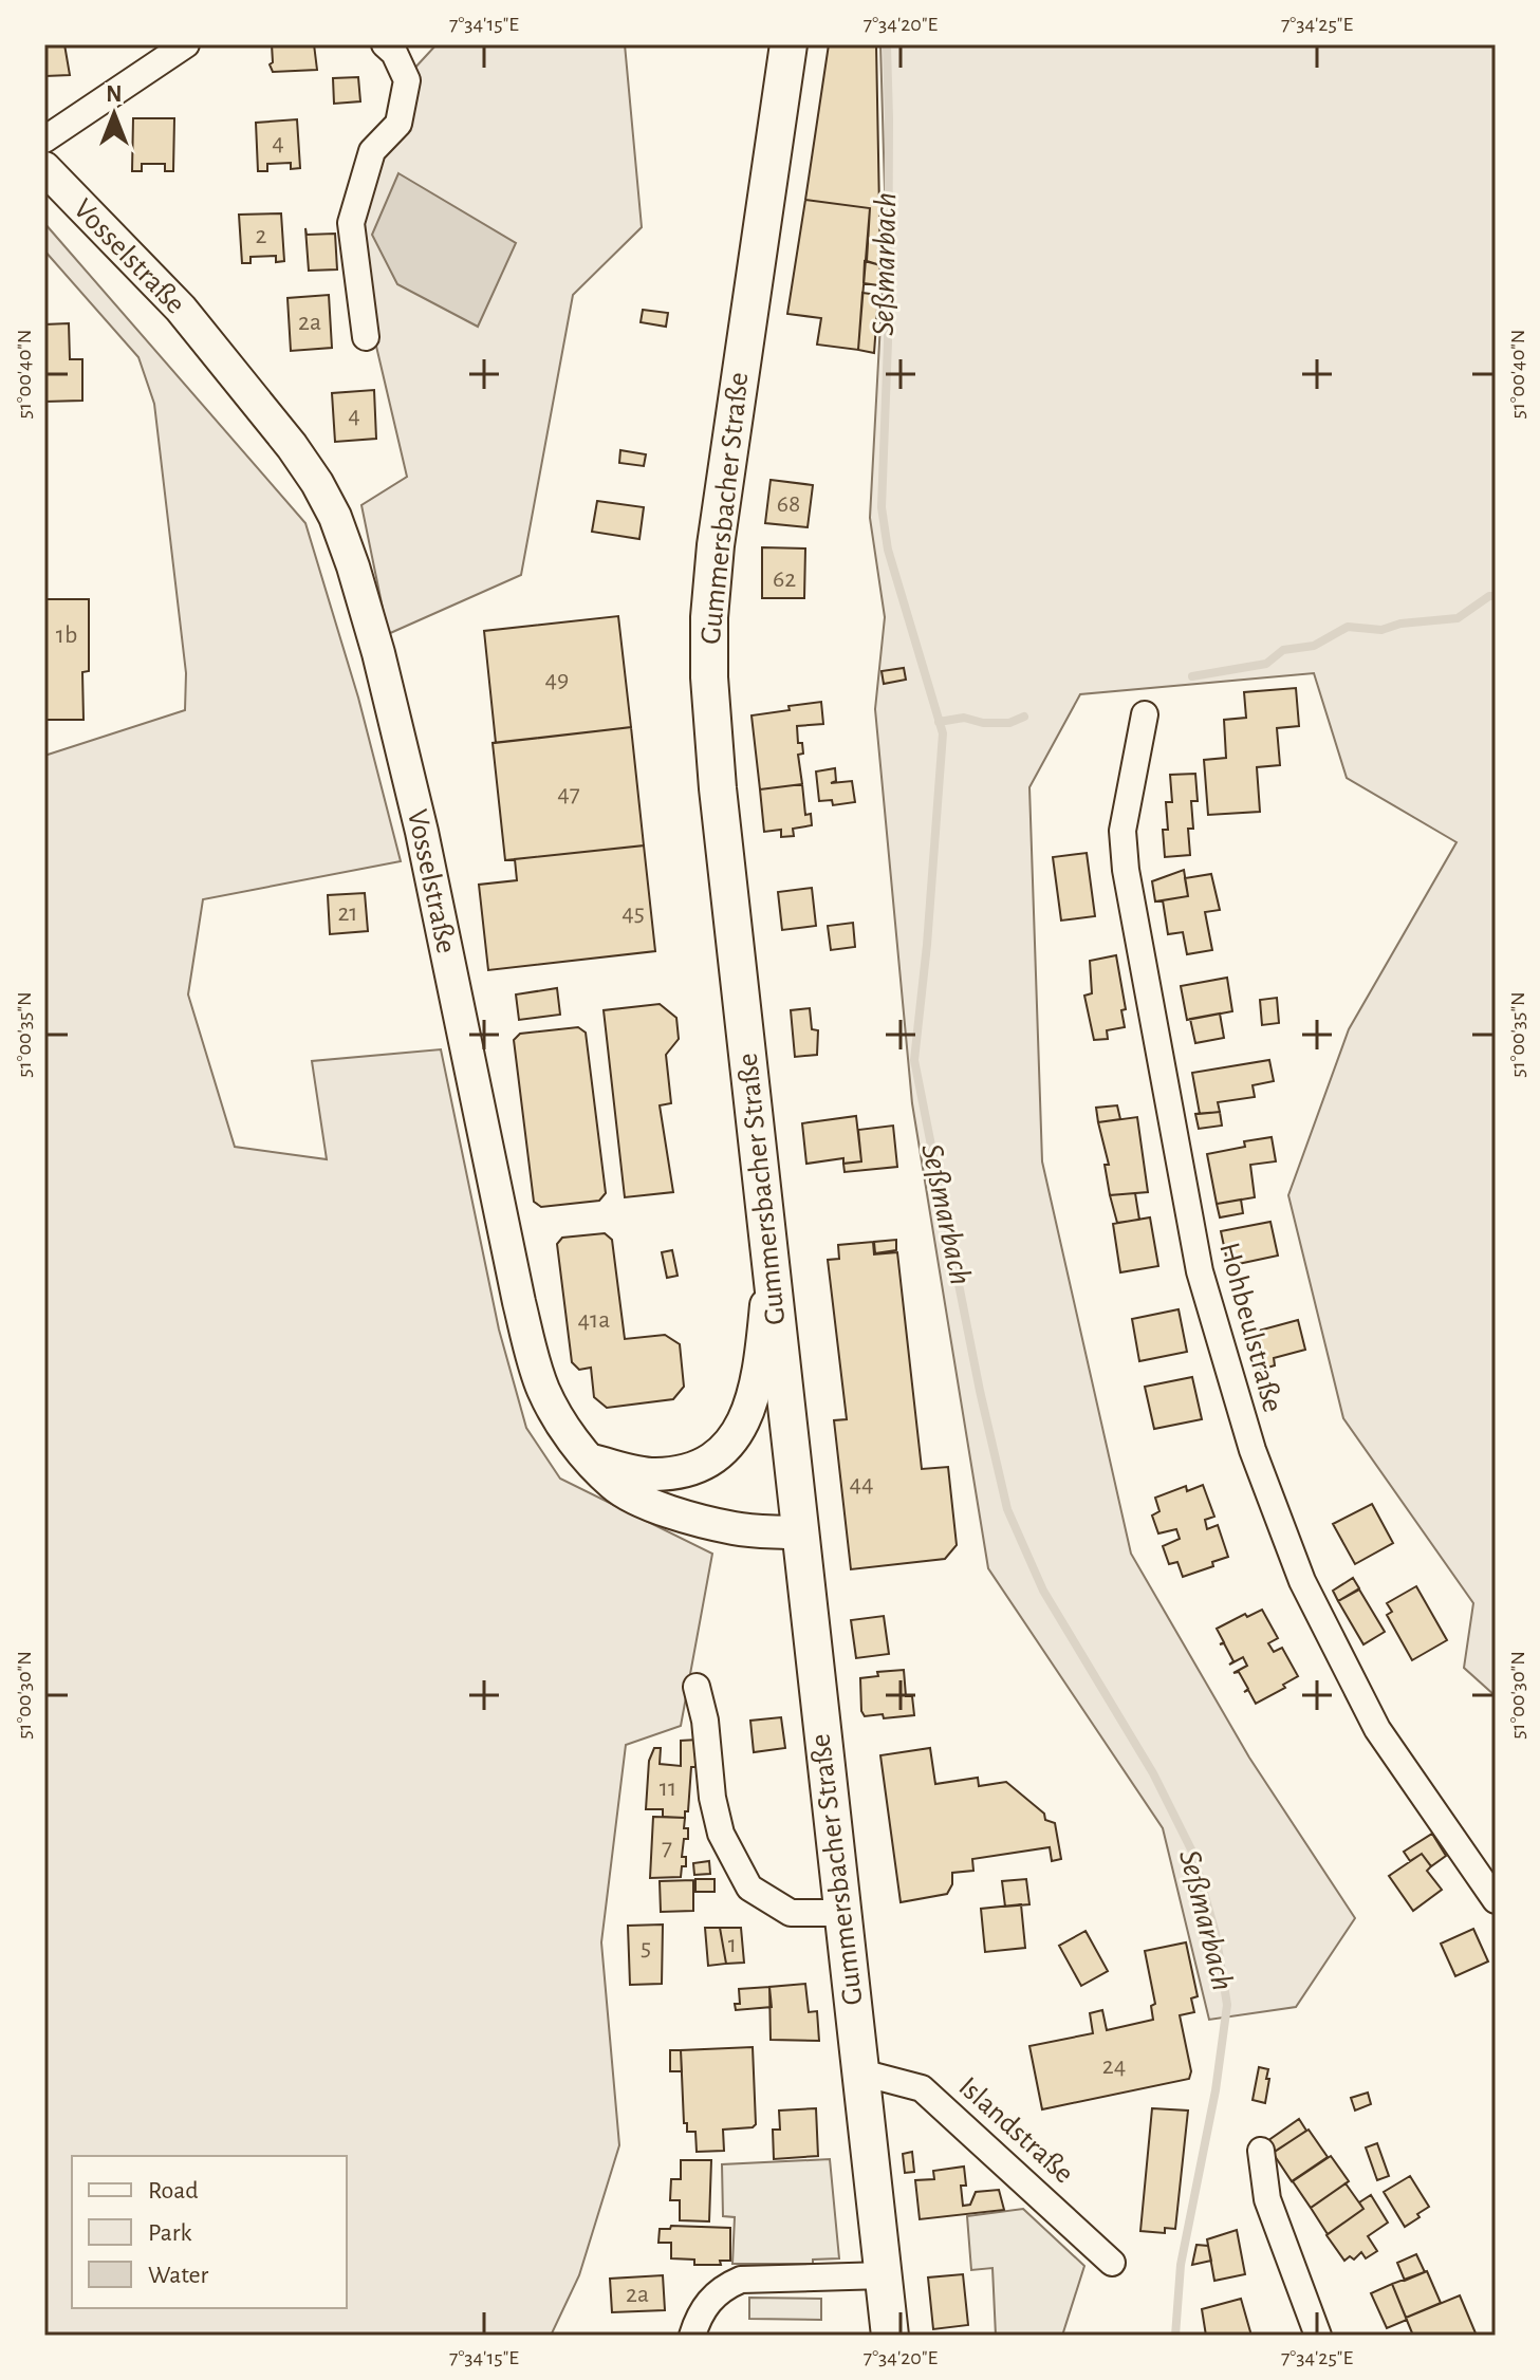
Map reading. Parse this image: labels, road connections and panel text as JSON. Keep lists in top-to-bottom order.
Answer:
{
  "streets": {
    "main road": ["Gummersbacher Straße"],
    "street": ["Vosselstraße", "Hohbeulstraße", "Islandstraße"]
  },
  "crossings": [
    ["Vosselstraße", "Gummersbacher Straße"],
    ["Gummersbacher Straße", "Islandstraße"]
  ],
  "water": ["Seßmarbach"],
  "house_numbers": [
    "4",
    "2",
    "2a",
    "4",
    "68",
    "62",
    "1b",
    "49",
    "47",
    "21",
    "45",
    "41a",
    "44",
    "11",
    "7",
    "1",
    "5",
    "24",
    "2a"
  ],
  "legend": ["Road", "Park", "Water"],
  "north": "top",
  "coordinates": [
    "7°34'15\"E",
    "7°34'20\"E",
    "7°34'25\"E",
    "51°00'40\"N",
    "51°00'35\"N",
    "51°00'30\"N"
  ]
}
